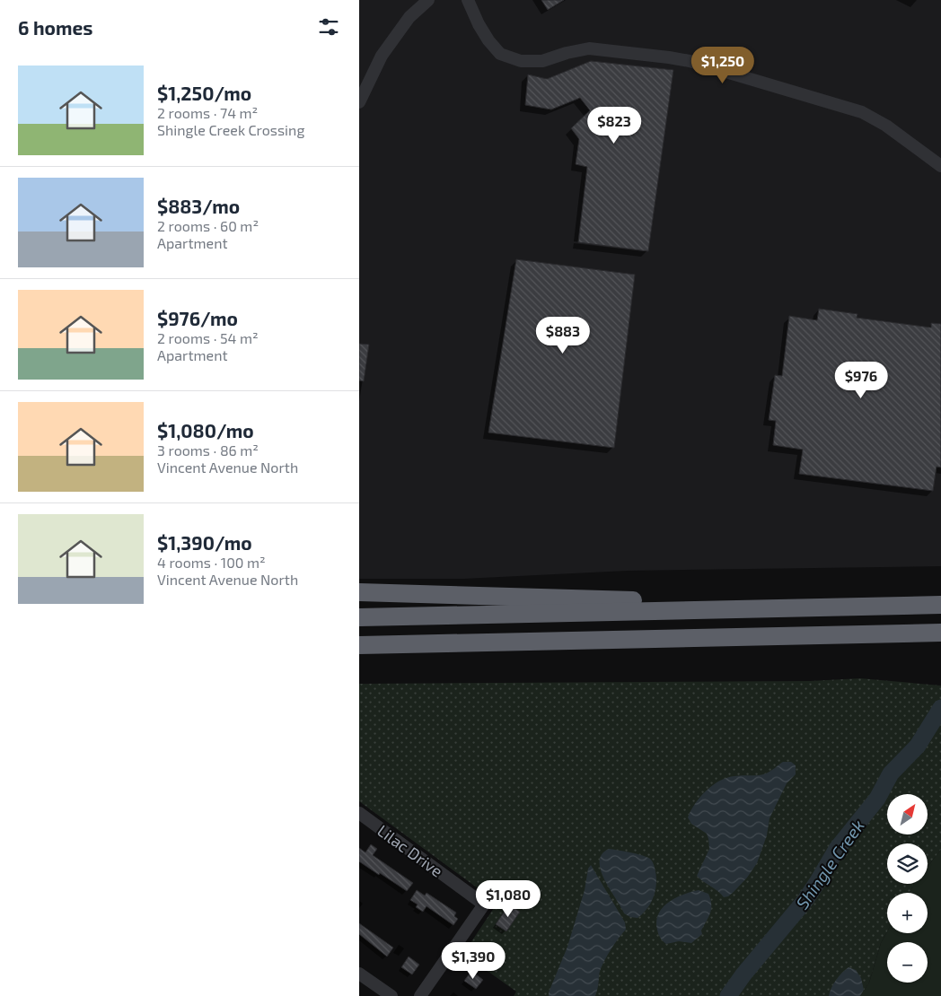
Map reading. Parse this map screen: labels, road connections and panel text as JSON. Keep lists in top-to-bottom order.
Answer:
{
  "streets": {
    "street": ["Lilac Drive"]
  },
  "water": ["Shingle Creek"],
  "north": "top right",
  "page": {
    "heading": "6 homes",
    "price": [
      "$1,250",
      "$823",
      "$883",
      "$976",
      "$1,080",
      "$1,390"
    ],
    "list": [
      {
        "name": "$1,250/mo",
        "note": "2 rooms · 74 m² · Shingle Creek Crossing"
      },
      {
        "name": "$883/mo",
        "note": "2 rooms · 60 m² · Apartment"
      },
      {
        "name": "$976/mo",
        "note": "2 rooms · 54 m² · Apartment"
      },
      {
        "name": "$1,080/mo",
        "note": "3 rooms · 86 m² · Vincent Avenue North"
      },
      {
        "name": "$1,390/mo",
        "note": "4 rooms · 100 m² · Vincent Avenue North"
      }
    ],
    "map_buttons": ["+", "−"]
  }
}
